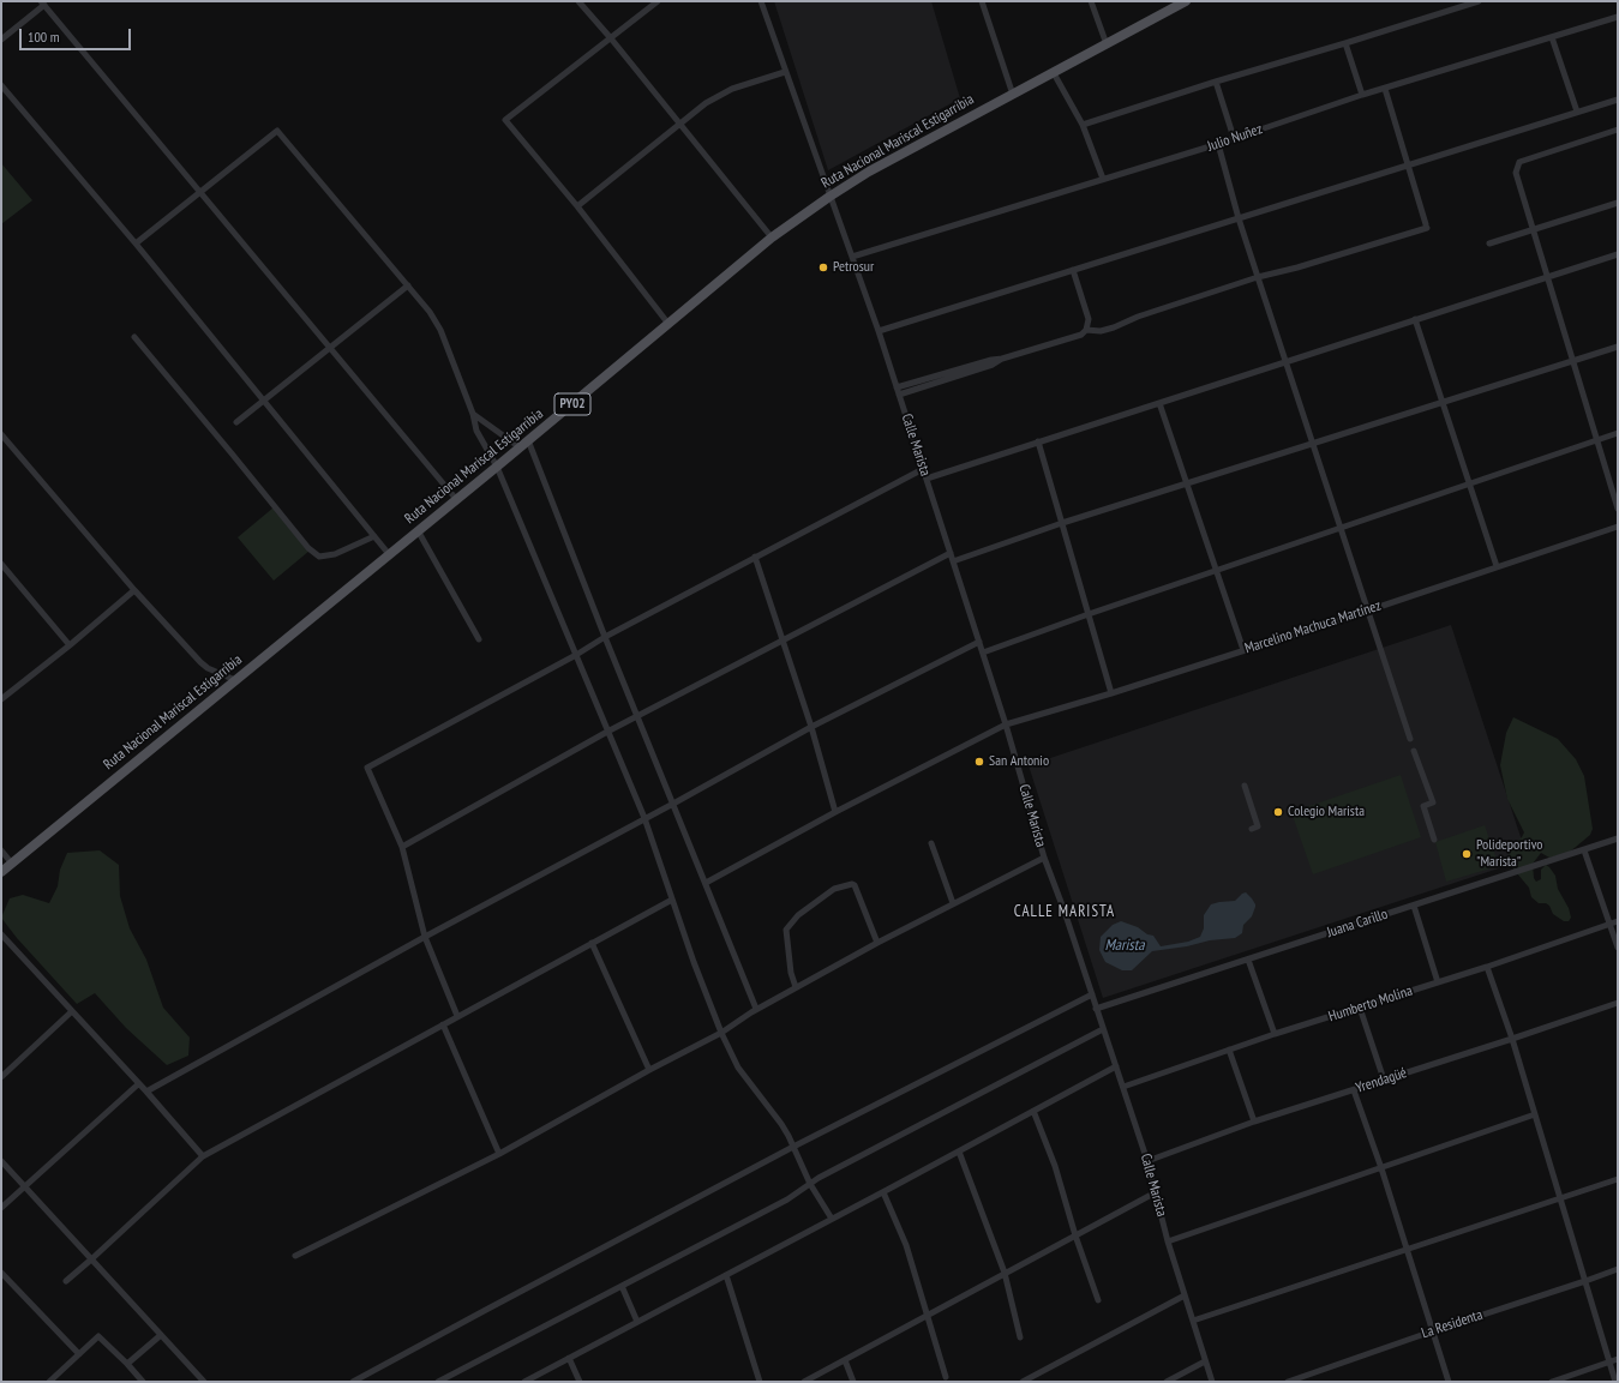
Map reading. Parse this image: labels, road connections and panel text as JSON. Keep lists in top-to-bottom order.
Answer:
{
  "streets": {
    "main road": ["Ruta Nacional Mariscal Estigarribia", "PY02"],
    "street": [
      "Julio Nuñez",
      "Calle Marista",
      "Marcelino Machuca Martínez",
      "Juana Carillo",
      "Humberto Molina",
      "Yrendagüé",
      "La Residenta"
    ]
  },
  "crossings": [
    ["Julio Nuñez", "Calle Marista"],
    ["Ruta Nacional Mariscal Estigarribia", "Calle Marista"],
    ["Calle Marista", "Marcelino Machuca Martínez"],
    ["Calle Marista", "Juana Carillo"],
    ["Calle Marista", "Humberto Molina"],
    ["Calle Marista", "Yrendagüé"]
  ],
  "districts": ["CALLE MARISTA"],
  "water": ["Marista"],
  "places": [
    "Petrosur",
    "San Antonio",
    "Colegio Marista",
    "Polideportivo \"Marista\""
  ],
  "scale_bar": "100 m"
}
